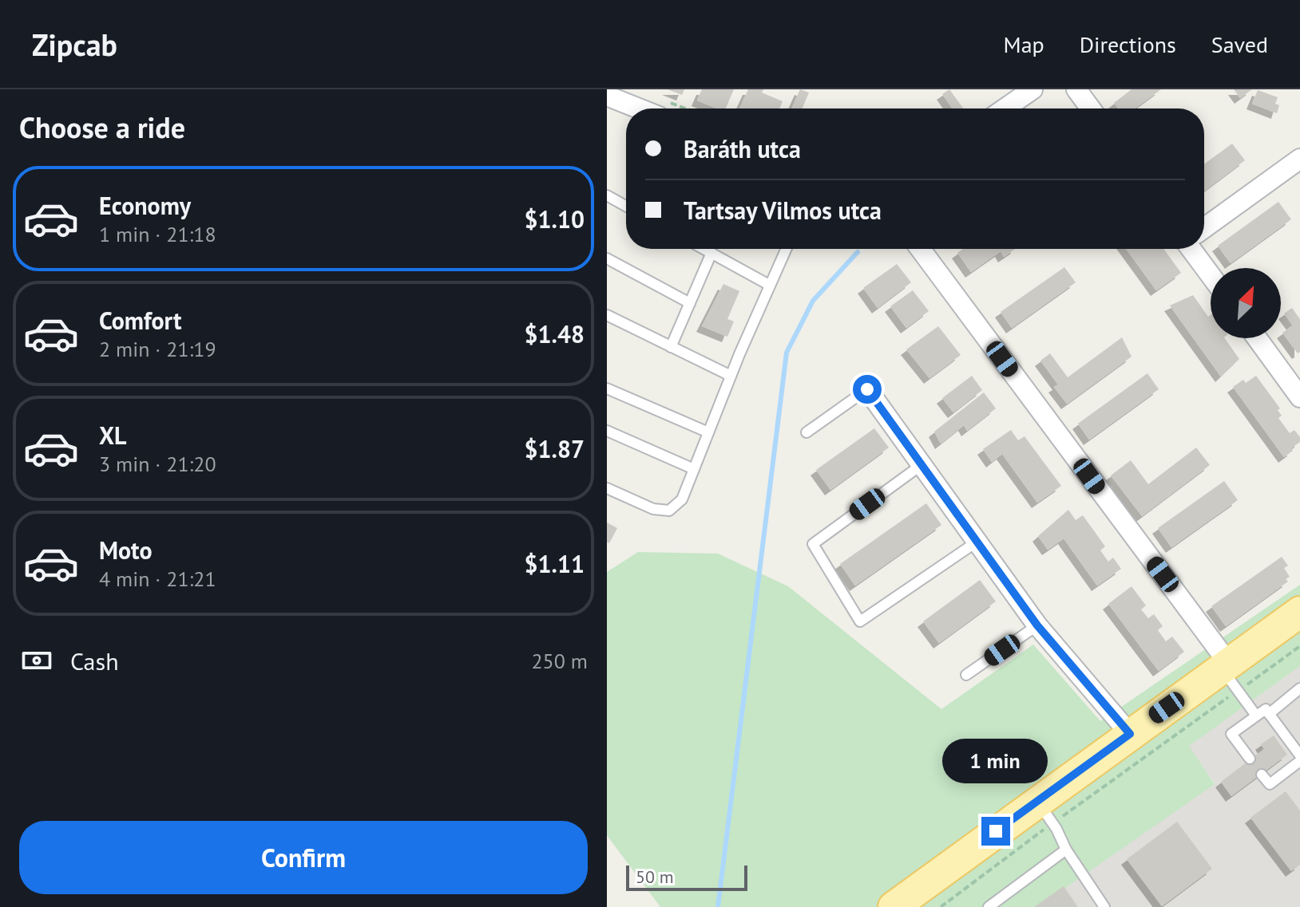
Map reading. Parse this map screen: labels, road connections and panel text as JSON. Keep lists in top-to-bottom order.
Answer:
{
  "scale_bar": "50 m",
  "north": "top right",
  "page": {
    "header": "Zipcab",
    "nav": ["Map", "Directions", "Saved"],
    "heading": "Choose a ride",
    "banner": ["Baráth utca", "Tartsay Vilmos utca"],
    "list": [
      {
        "name": "Economy",
        "note": "1 min · 21:18",
        "value": "$1.10"
      },
      {
        "name": "Comfort",
        "note": "2 min · 21:19",
        "value": "$1.48"
      },
      {
        "name": "XL",
        "note": "3 min · 21:20",
        "value": "$1.87"
      },
      {
        "name": "Moto",
        "note": "4 min · 21:21",
        "value": "$1.11"
      }
    ],
    "pay": ["Cash", "250 m"],
    "bubble": "1 min",
    "buttons": "Confirm",
    "scale": "50 m"
  }
}
